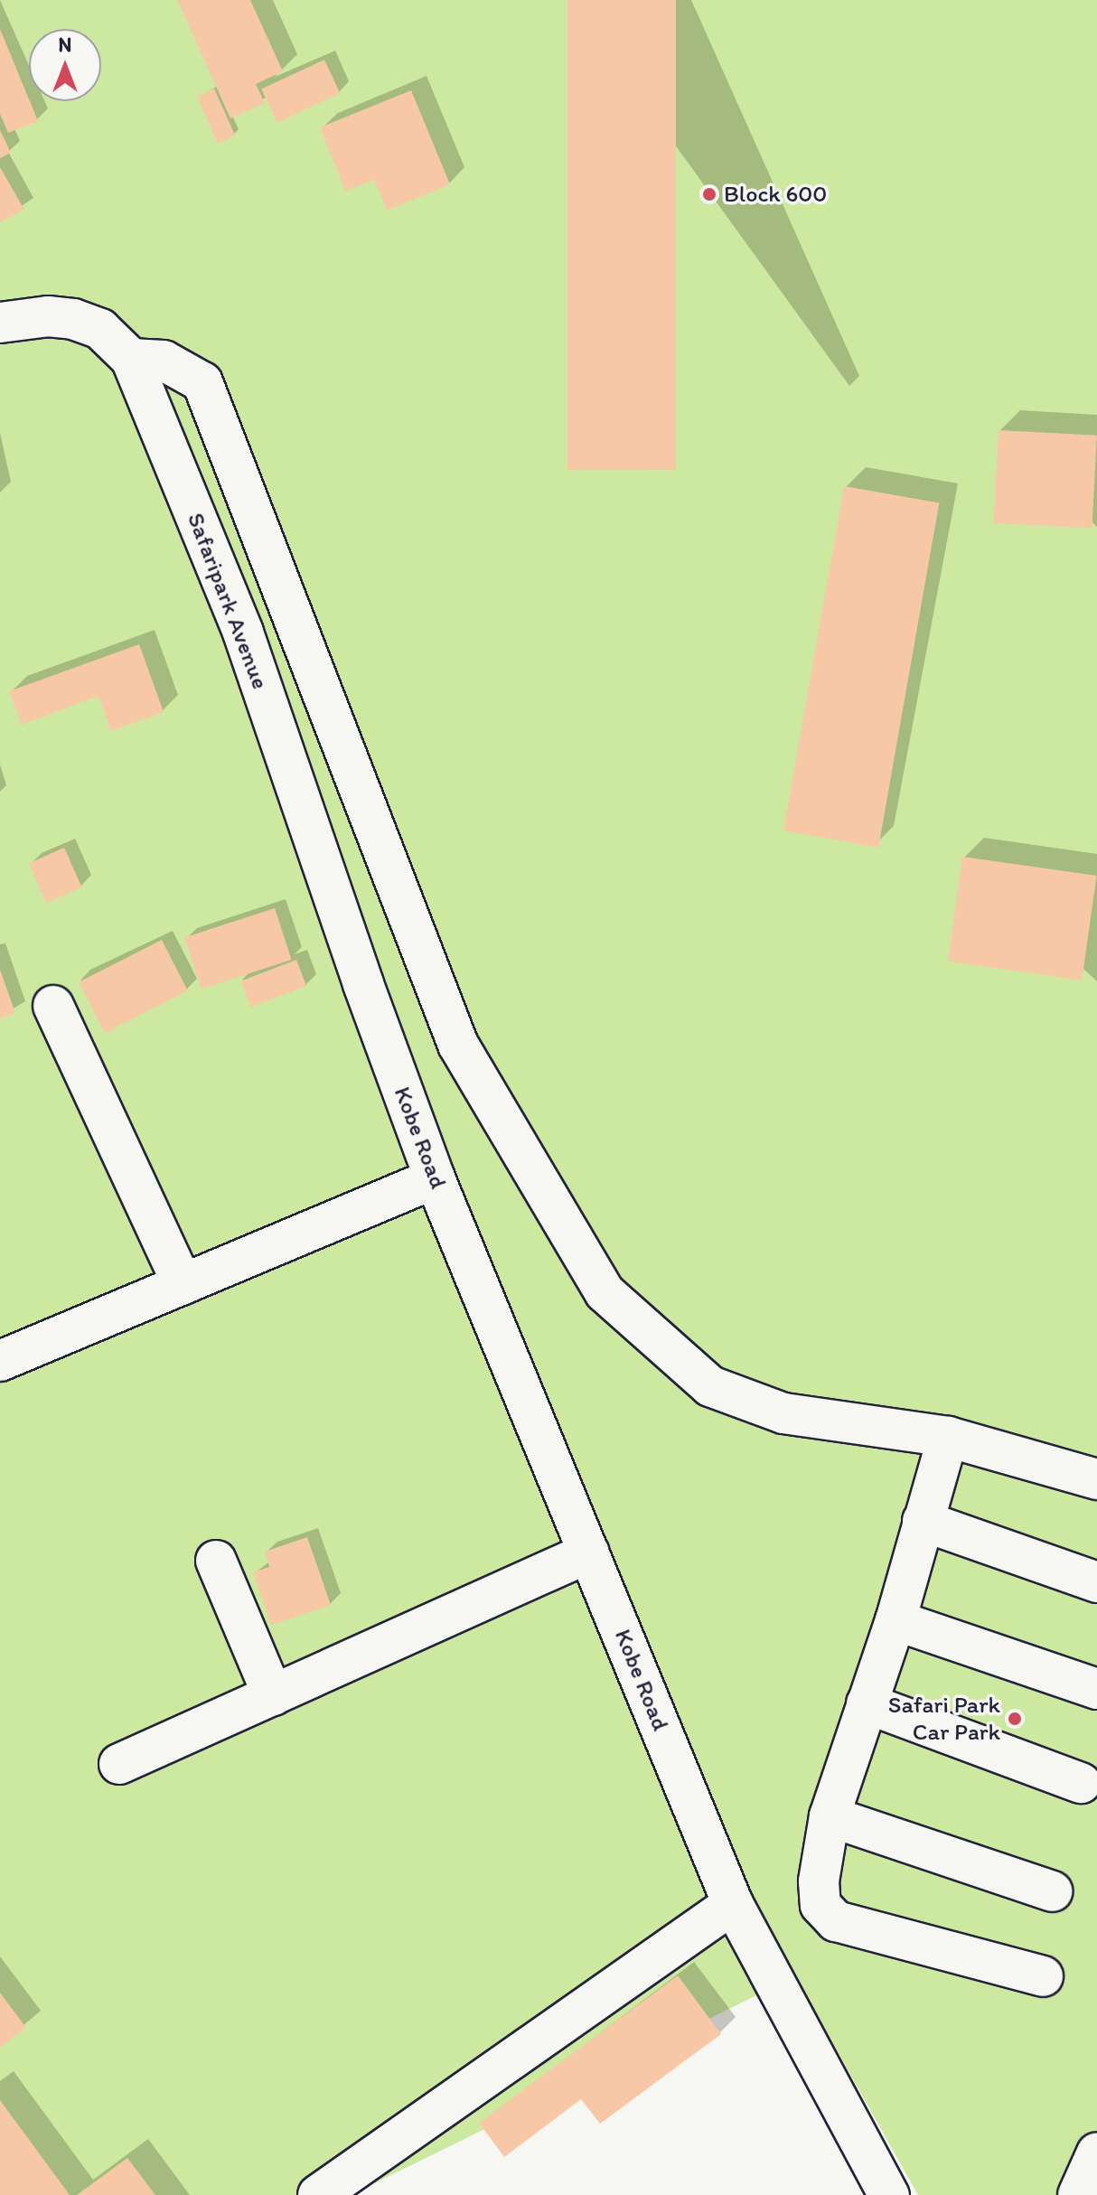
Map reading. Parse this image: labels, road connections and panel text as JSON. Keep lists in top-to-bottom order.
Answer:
{
  "streets": {
    "street": ["Safaripark Avenue", "Kobe Road"]
  },
  "crossings": [
    ["Safaripark Avenue", "Kobe Road"]
  ],
  "places": ["Block 600", "Safari Park Car Park"],
  "north": "top"
}
